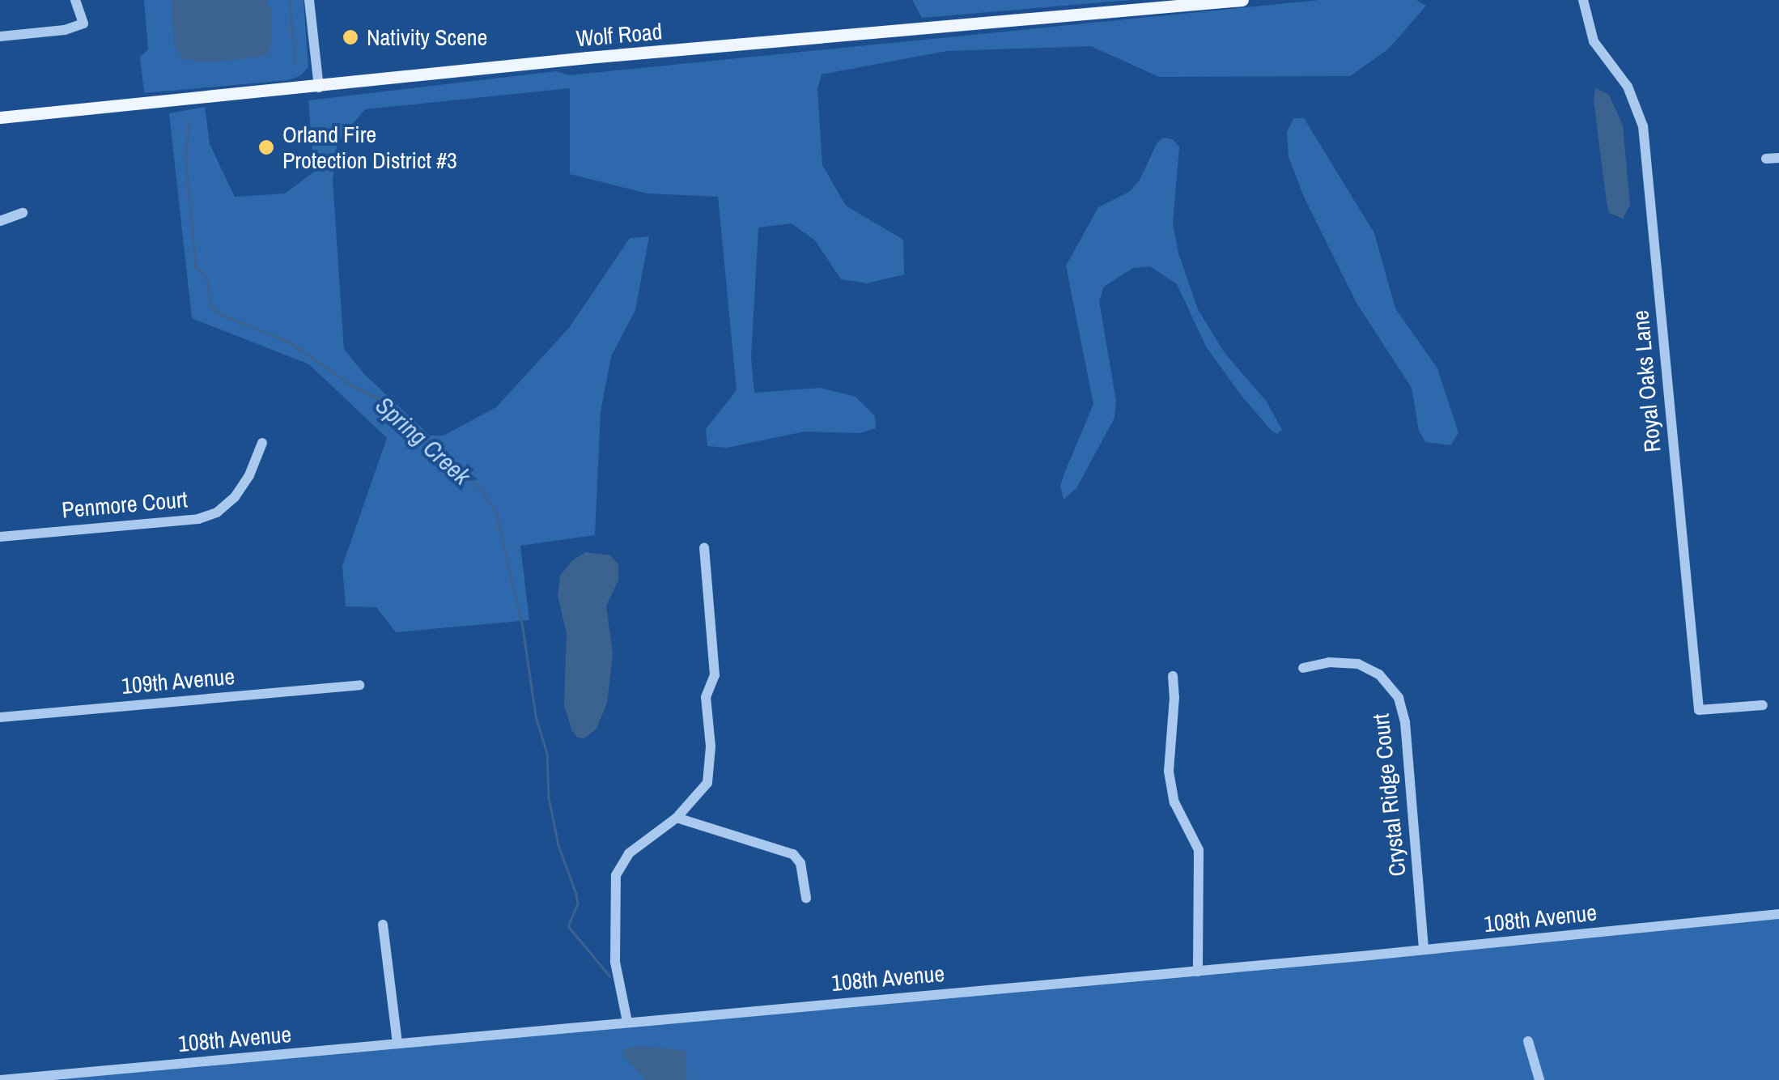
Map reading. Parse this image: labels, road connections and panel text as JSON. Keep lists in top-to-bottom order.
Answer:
{
  "streets": {
    "main road": ["Wolf Road"],
    "street": [
      "Royal Oaks Lane",
      "Penmore Court",
      "109th Avenue",
      "Crystal Ridge Court",
      "108th Avenue"
    ]
  },
  "crossings": [
    ["Crystal Ridge Court", "108th Avenue"]
  ],
  "water": ["Spring Creek"],
  "places": ["Nativity Scene", "Orland Fire Protection District #3"]
}
